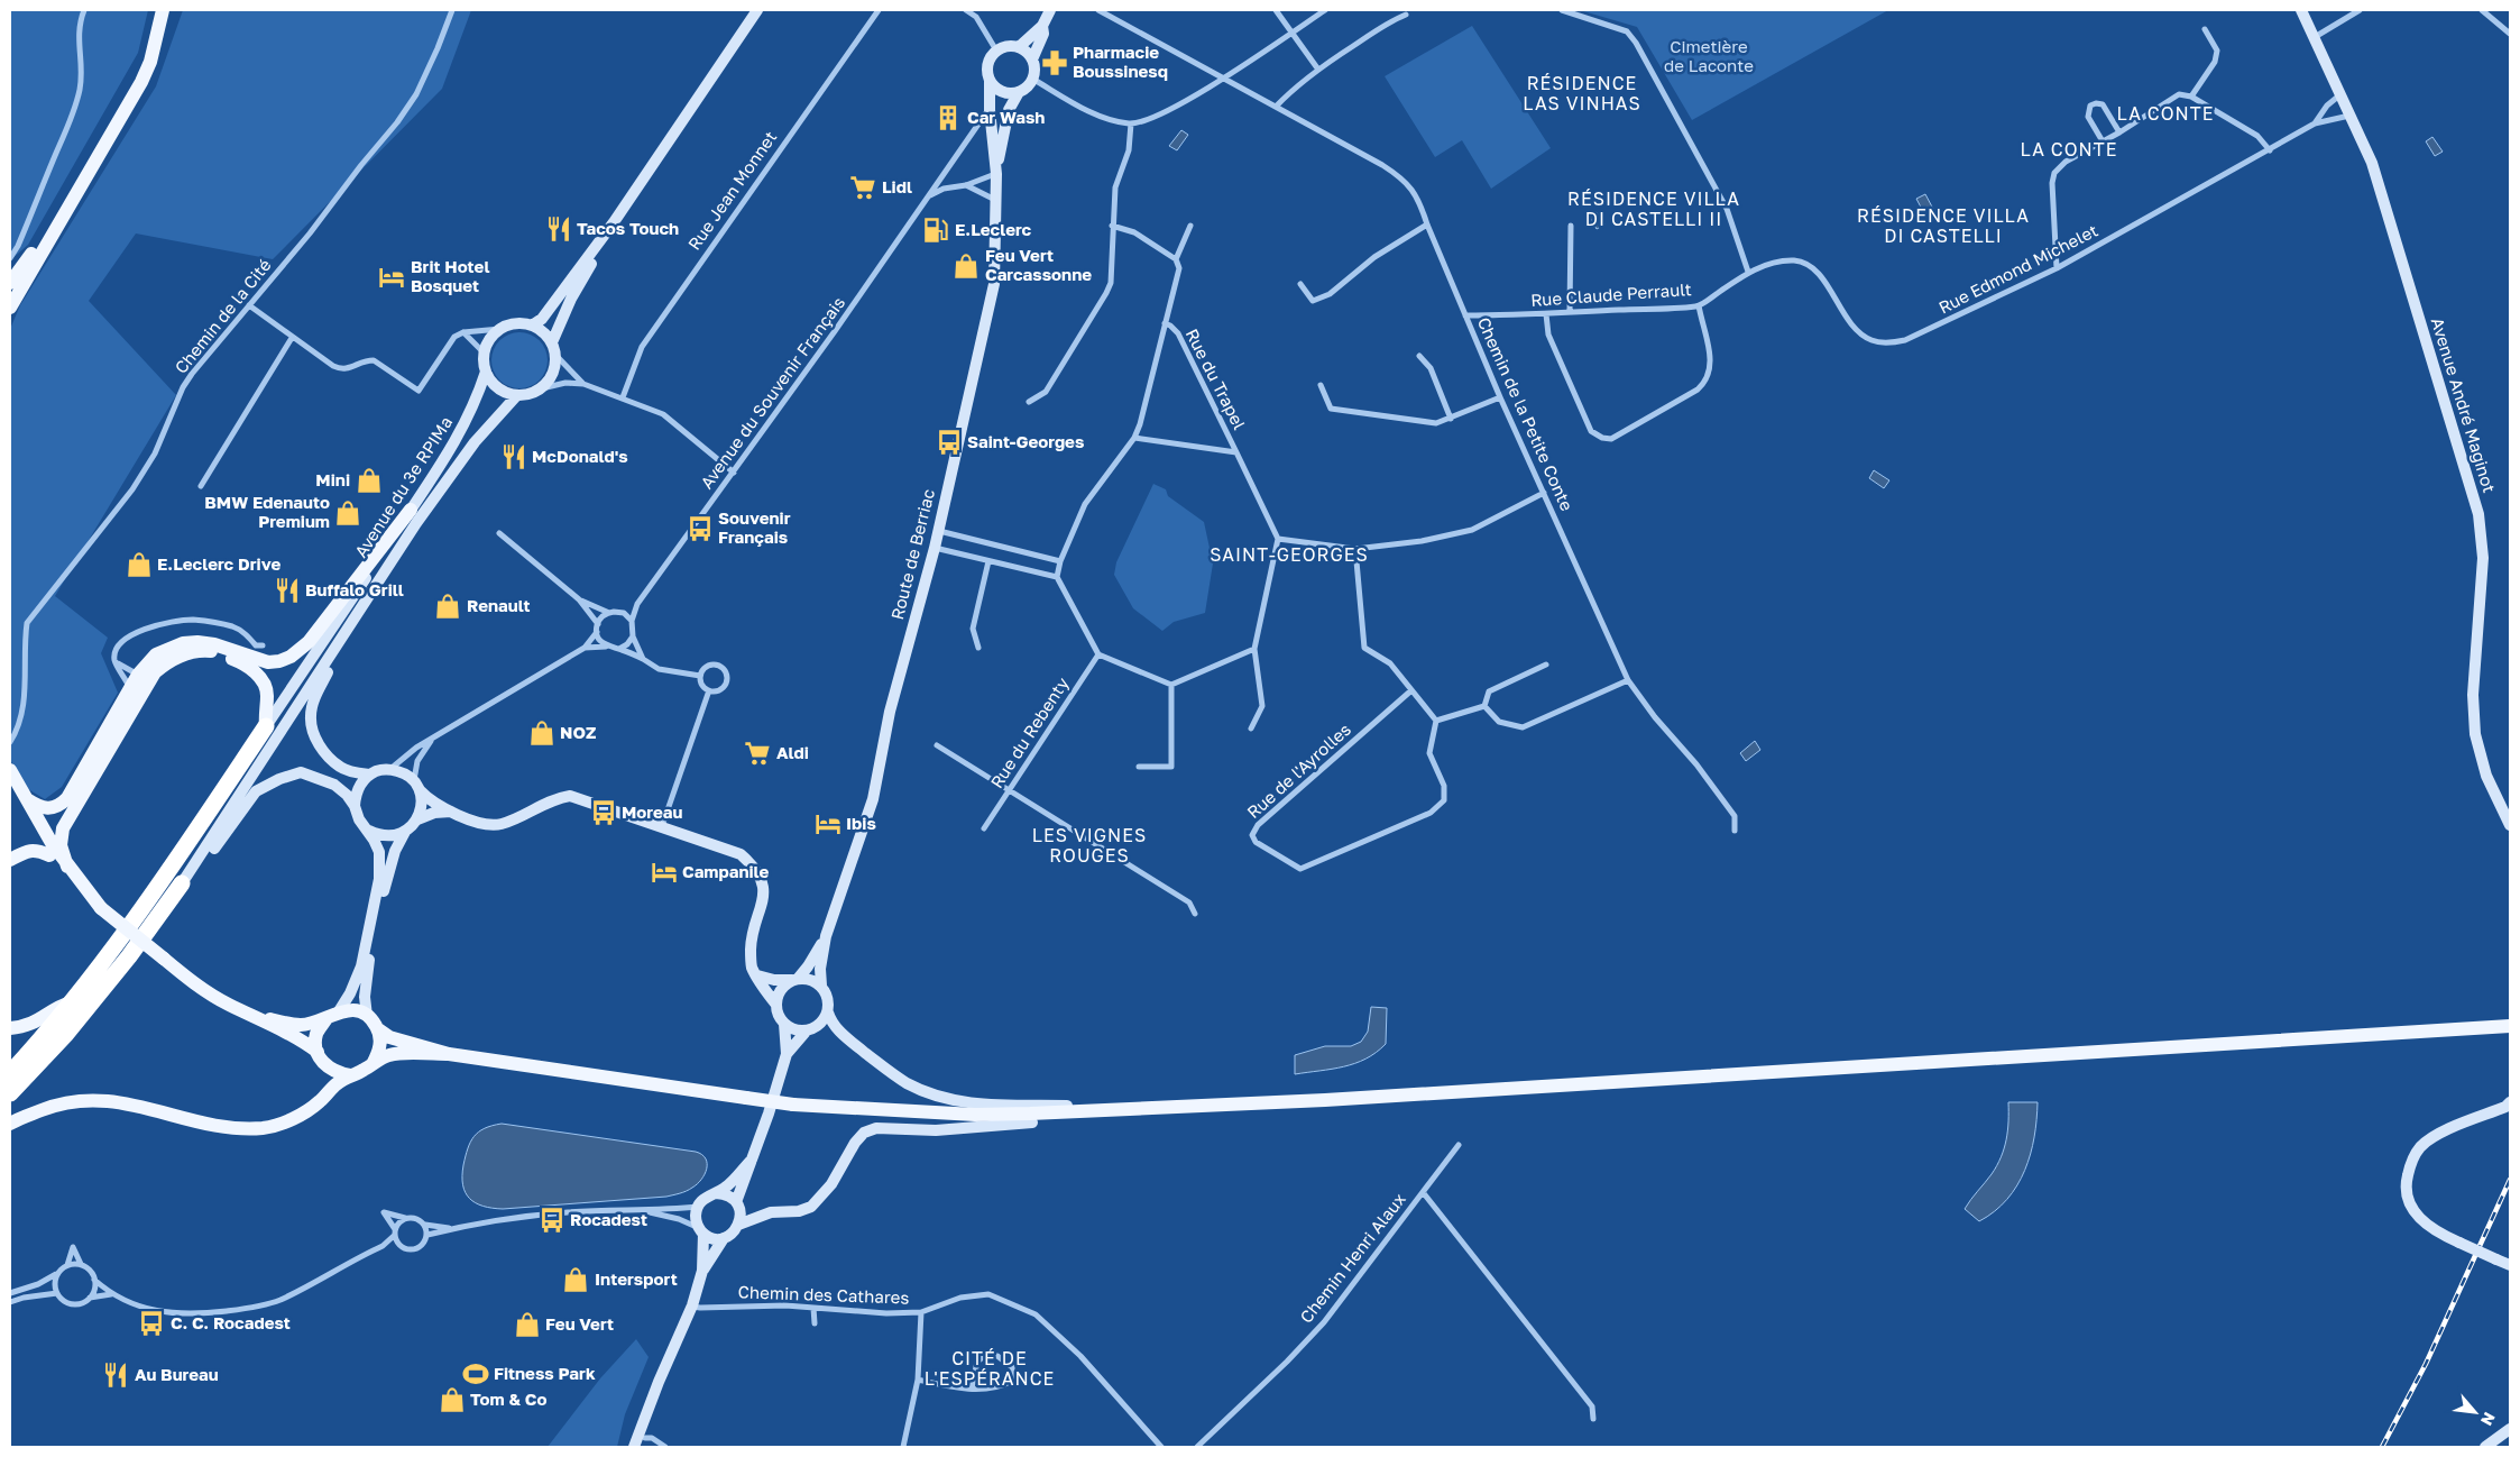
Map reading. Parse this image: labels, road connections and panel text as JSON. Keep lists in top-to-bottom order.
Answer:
{
  "streets": {
    "main road": ["Avenue André Maginot", "Avenue du 3e RPIMa", "Route de Berriac"],
    "street": [
      "Rue Jean Monnet",
      "Rue Edmond Michelet",
      "Rue Claude Perrault",
      "Chemin de la Cité",
      "Rue du Trapel",
      "Avenue du Souvenir Français",
      "Chemin de la Petite Conte",
      "Rue du Rebenty",
      "Rue de l'Ayrolles",
      "Chemin Henri Alaux",
      "Chemin des Cathares"
    ]
  },
  "crossings": [
    ["Rue Edmond Michelet", "Rue Claude Perrault"],
    ["Rue Edmond Michelet", "Avenue André Maginot"],
    ["Rue Claude Perrault", "Chemin de la Petite Conte"],
    ["Avenue du Souvenir Français", "Route de Berriac"]
  ],
  "districts": [
    "RÉSIDENCE LAS VINHAS",
    "LA CONTE",
    "LA CONTE",
    "RÉSIDENCE VILLA DI CASTELLI II",
    "RÉSIDENCE VILLA DI CASTELLI",
    "SAINT-GEORGES",
    "LES VIGNES ROUGES",
    "CITÉ DE L'ESPÉRANCE"
  ],
  "parks": ["Cimetière de Laconte"],
  "places": {
    "pharmacy": ["Pharmacie Boussinesq"],
    "building": ["Car Wash"],
    "supermarket": ["Lidl", "Aldi"],
    "restaurant": [
      "Tacos Touch",
      "McDonald's",
      "Buffalo Grill",
      "Au Bureau"
    ],
    "fuel station": ["E.Leclerc"],
    "shop": [
      "Feu Vert Carcassonne",
      "Mini",
      "BMW Edenauto Premium",
      "E.Leclerc Drive",
      "Renault",
      "NOZ",
      "Intersport",
      "Feu Vert",
      "Tom & Co"
    ],
    "hotel": ["Brit Hotel Bosquet", "Ibis", "Campanile"],
    "bus stop": [
      "Saint-Georges",
      "Souvenir Français",
      "Moreau",
      "Rocadest",
      "C. C. Rocadest"
    ],
    "sports": ["Fitness Park"]
  },
  "north": "bottom right"
}
